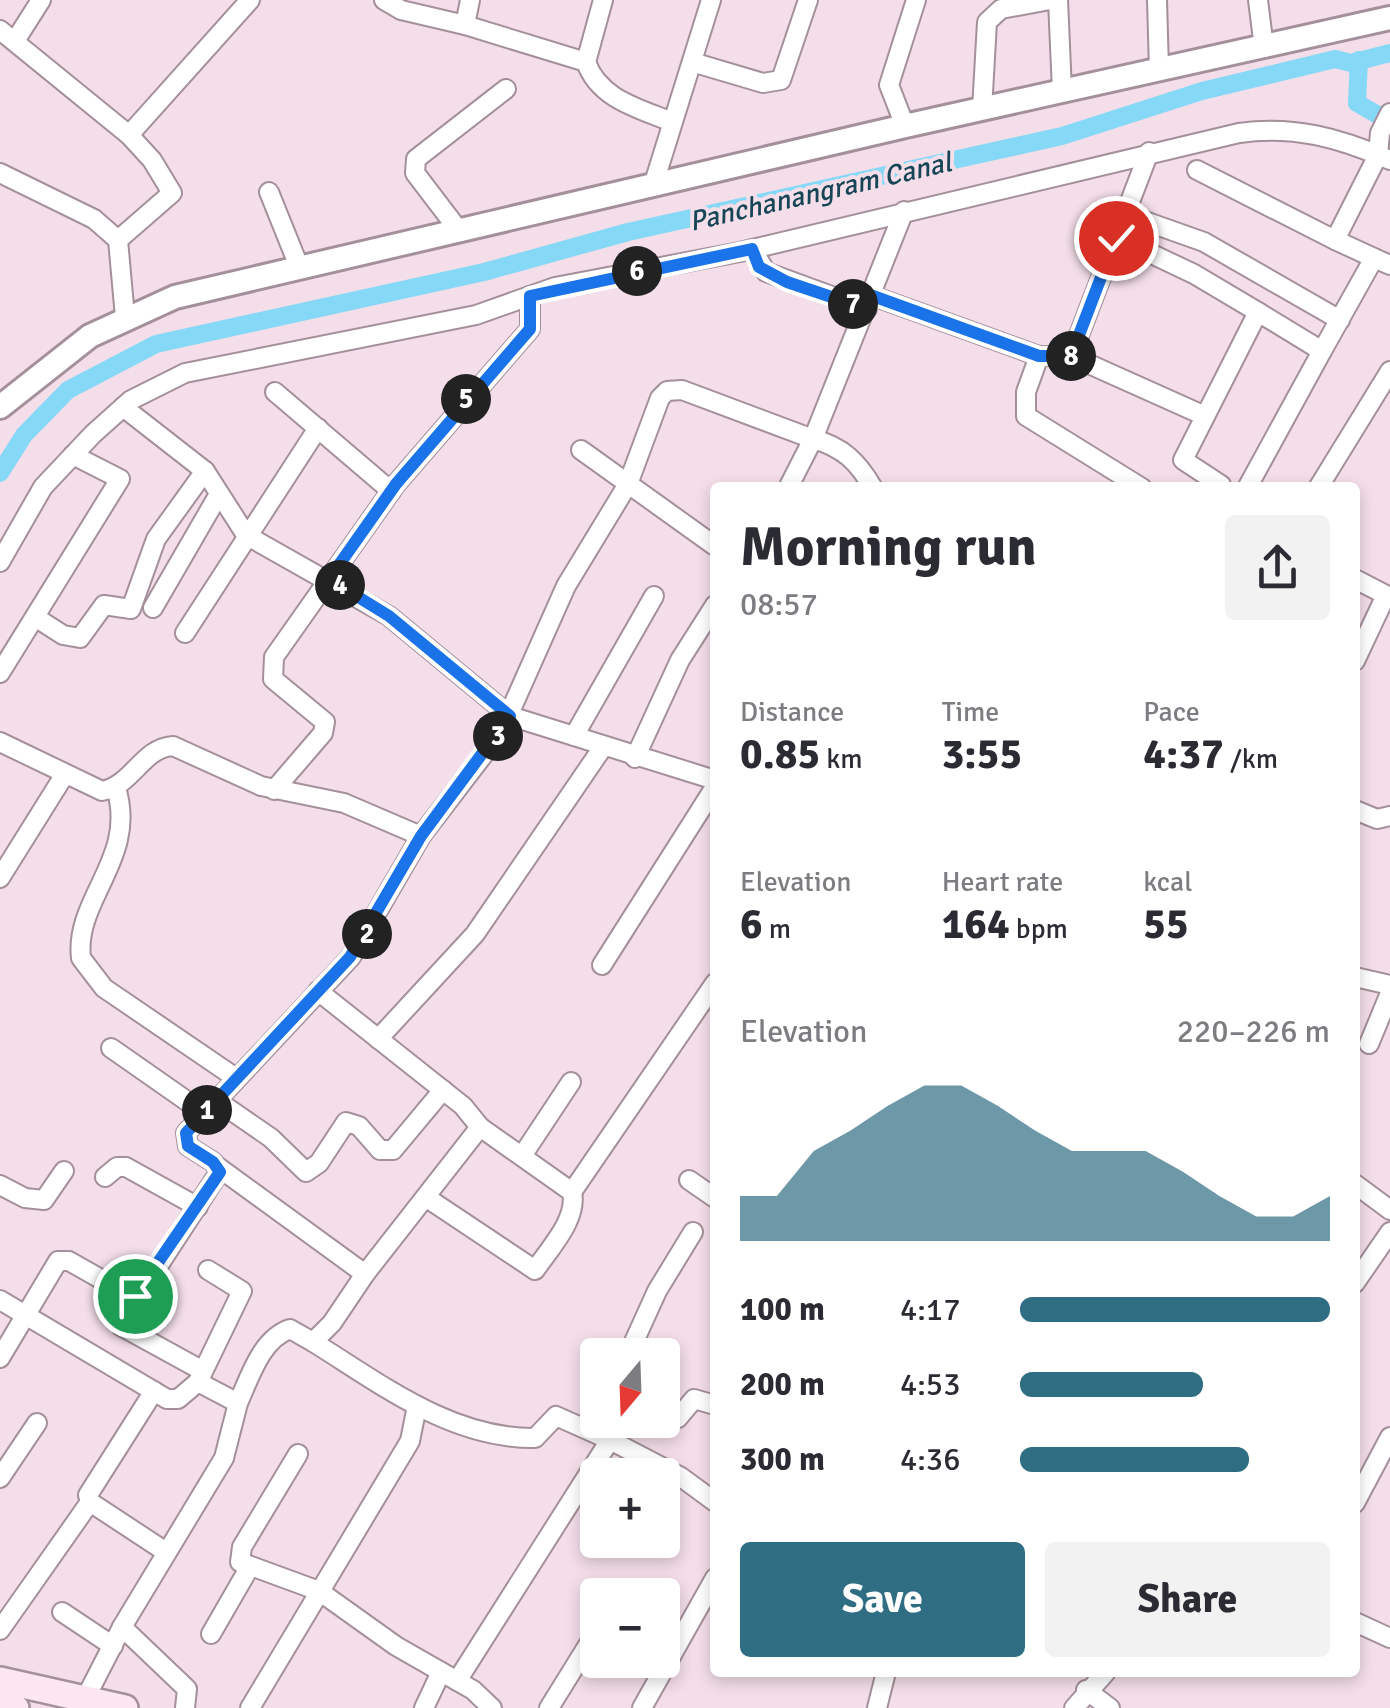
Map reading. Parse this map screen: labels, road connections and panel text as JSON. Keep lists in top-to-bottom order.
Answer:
{
  "water": ["Panchanangram Canal"],
  "north": "bottom",
  "page": {
    "pins": [
      "6",
      "7",
      "8",
      "5",
      "4",
      "3",
      "2",
      "1"
    ],
    "heading": ["Morning run", "08:57"],
    "stats": [
      ["Distance", "0.85 km"],
      ["Time", "3:55"],
      ["Pace", "4:37 /km"],
      ["Elevation", "6 m"],
      ["Heart rate", "164 bpm"],
      ["kcal", "55"]
    ],
    "chart": ["Elevation", "220–226 m"],
    "list": [
      {
        "name": "100 m",
        "note": "4:17"
      },
      {
        "name": "200 m",
        "note": "4:53"
      },
      {
        "name": "300 m",
        "note": "4:36"
      }
    ],
    "map_buttons": ["+", "−"],
    "buttons": ["Save", "Share"]
  }
}
